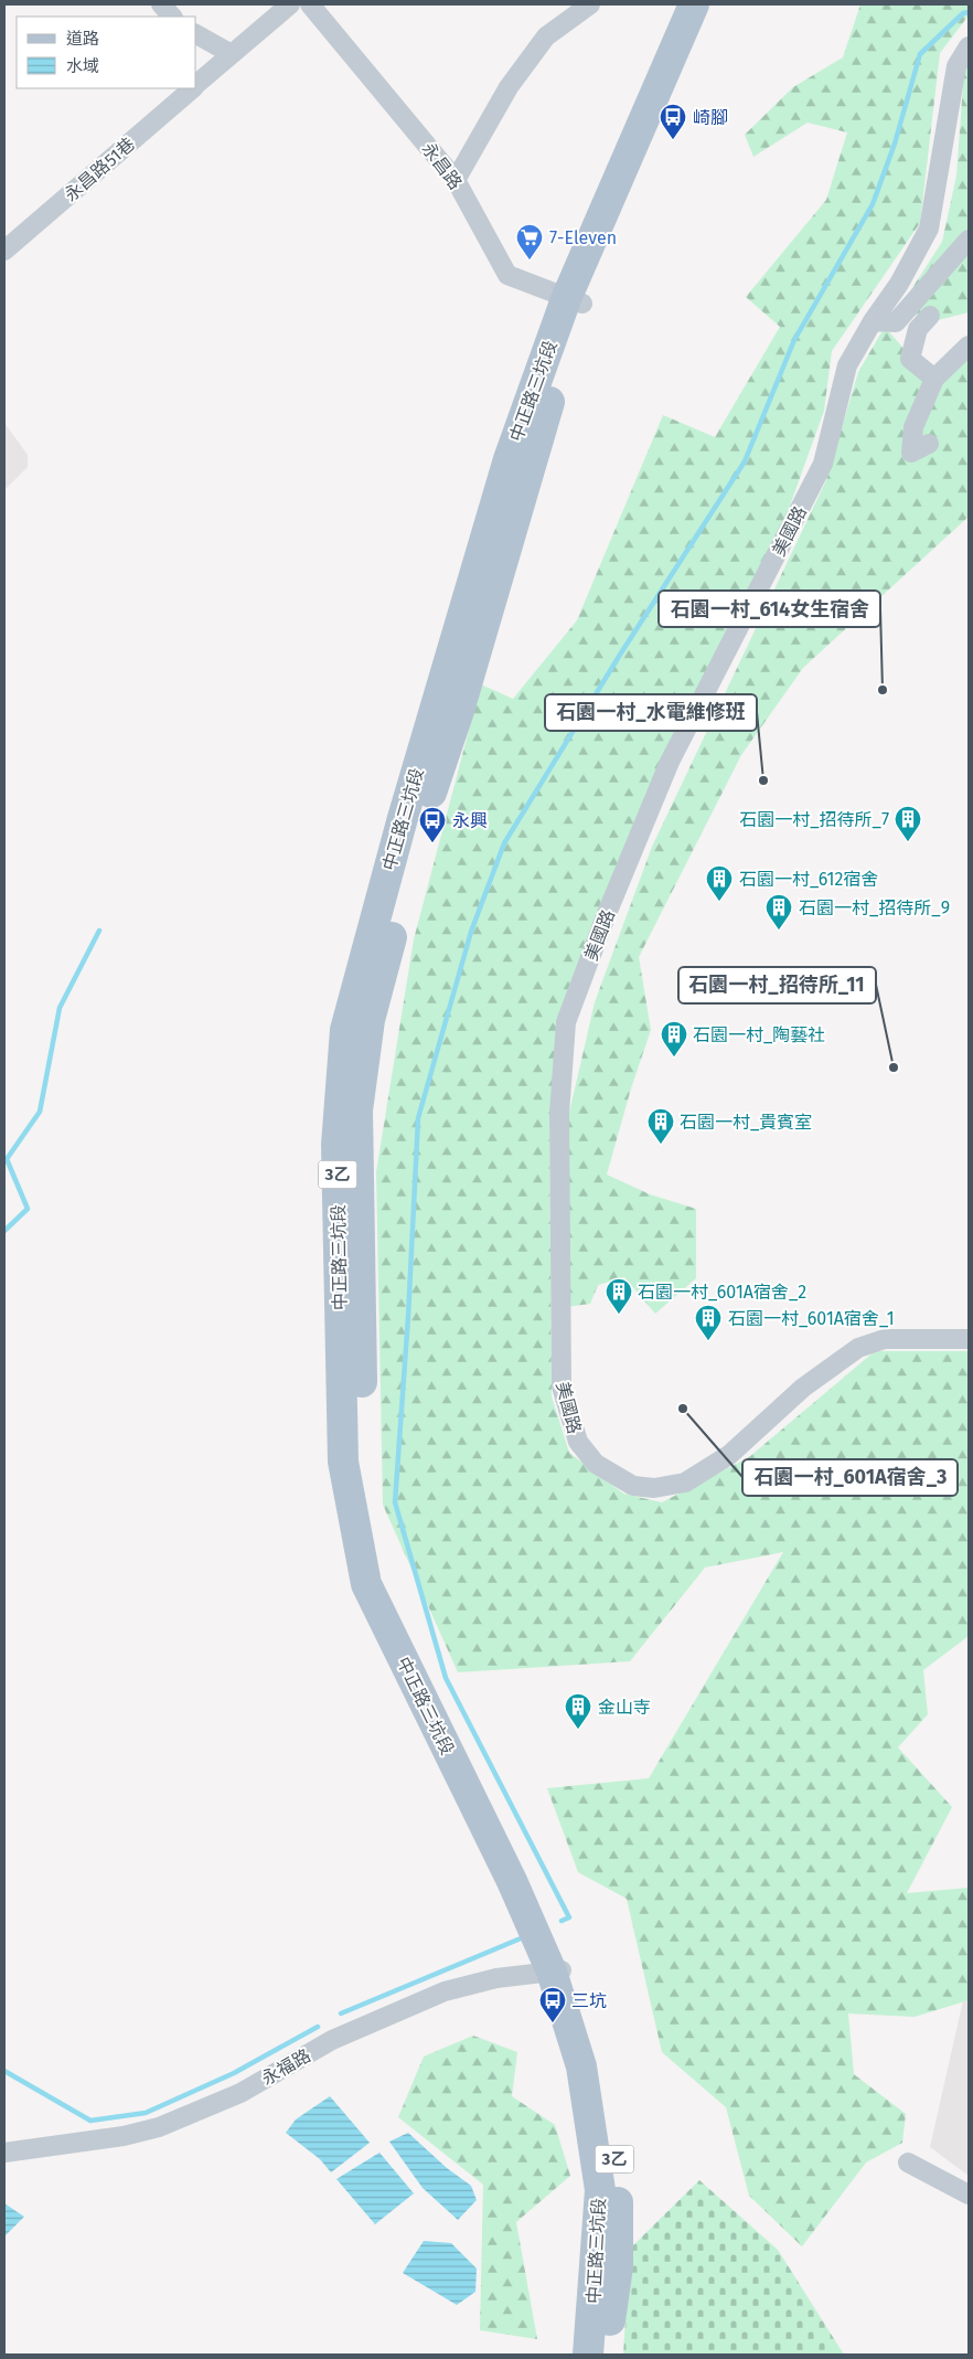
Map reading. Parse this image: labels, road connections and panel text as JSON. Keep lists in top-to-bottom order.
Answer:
{
  "streets": {
    "main road": ["中正路三坑段", "3乙"],
    "street": [
      "永昌路",
      "永昌路51巷",
      "美國路",
      "永福路"
    ]
  },
  "crossings": [
    ["永昌路", "中正路三坑段"],
    ["中正路三坑段", "永福路"]
  ],
  "places": {
    "bus stop": ["崎腳", "永興", "三坑"],
    "supermarket": ["7-Eleven"],
    "other": [
      "石園一村_614女生宿舍",
      "石園一村_水電維修班",
      "石園一村_招待所_11",
      "石園一村_601A宿舍_3"
    ],
    "building": [
      "石園一村_招待所_7",
      "石園一村_612宿舍",
      "石園一村_招待所_9",
      "石園一村_陶藝社",
      "石園一村_貴賓室",
      "石園一村_601A宿舍_2",
      "石園一村_601A宿舍_1",
      "金山寺"
    ]
  },
  "legend": ["道路", "水域"]
}
